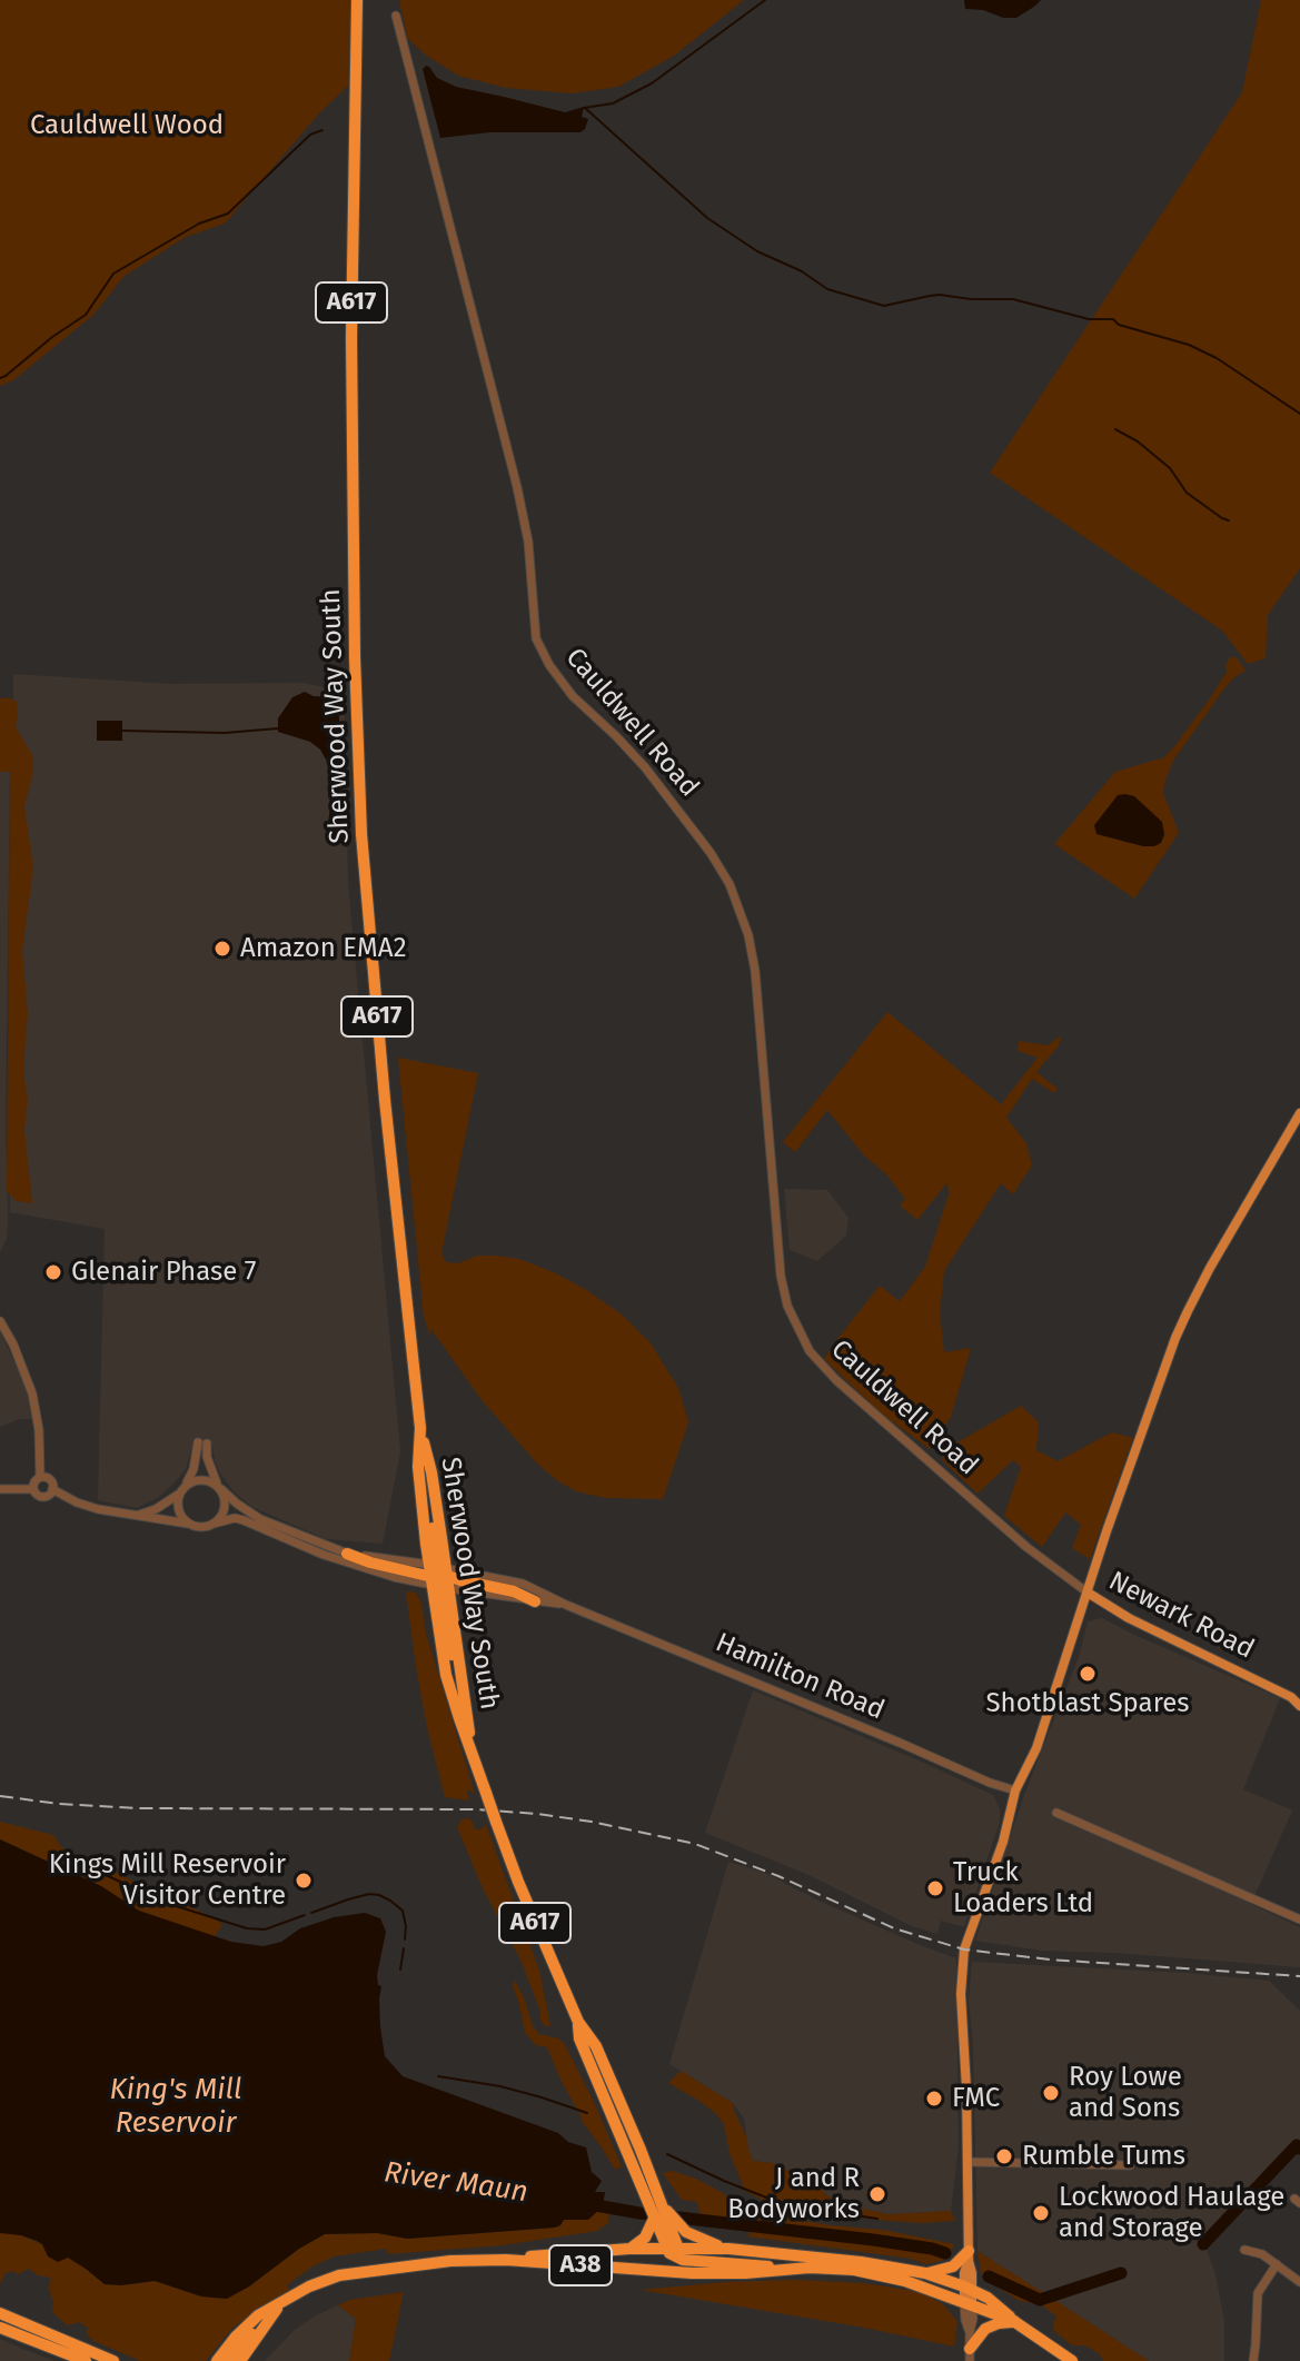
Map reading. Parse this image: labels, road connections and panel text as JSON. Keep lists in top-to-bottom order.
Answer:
{
  "streets": {
    "highway": ["A617", "Sherwood Way South", "A38"],
    "main road": ["Newark Road"],
    "street": ["Cauldwell Road", "Hamilton Road"]
  },
  "crossings": [
    ["A617", "Sherwood Way South"],
    ["A617", "A38"],
    ["Sherwood Way South", "Hamilton Road"],
    ["Sherwood Way South", "A38"],
    ["Cauldwell Road", "Newark Road"]
  ],
  "water": ["King's Mill Reservoir", "River Maun"],
  "parks": ["Cauldwell Wood"],
  "places": [
    "Amazon EMA2",
    "Glenair Phase 7",
    "Shotblast Spares",
    "Kings Mill Reservoir Visitor Centre",
    "Truck Loaders Ltd",
    "Roy Lowe and Sons",
    "FMC",
    "Rumble Tums",
    "J and R Bodyworks",
    "Lockwood Haulage and Storage"
  ]
}
